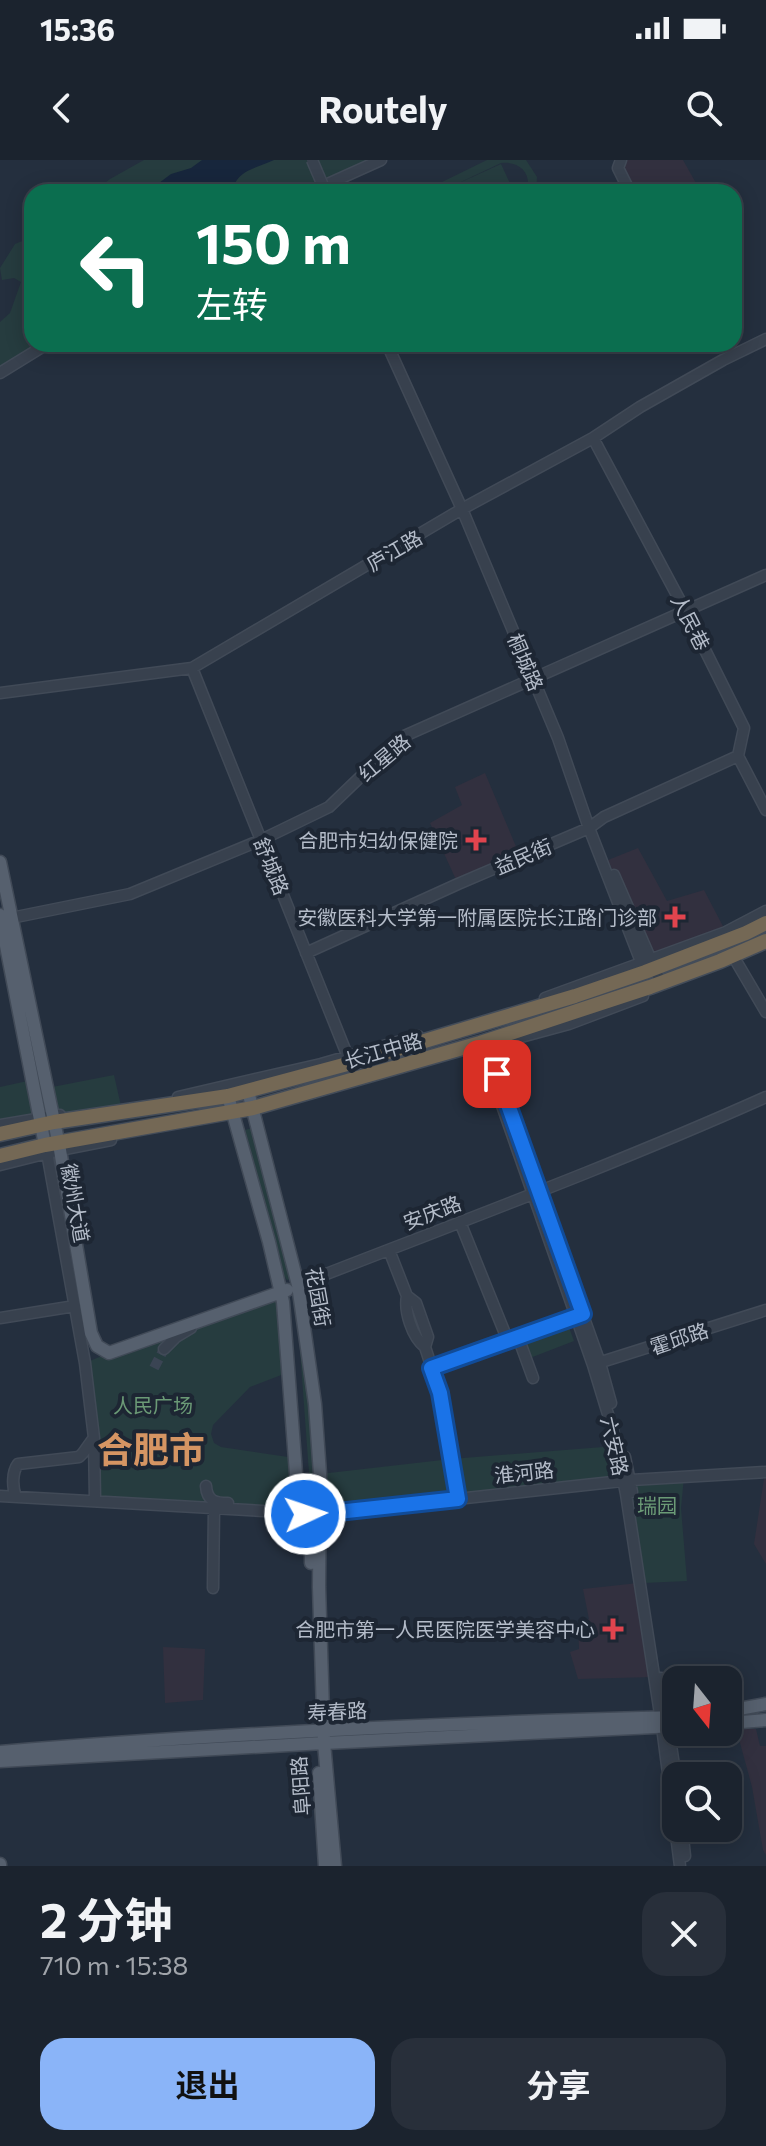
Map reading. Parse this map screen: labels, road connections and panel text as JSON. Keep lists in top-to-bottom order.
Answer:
{
  "streets": {
    "highway": ["长江中路"],
    "main road": [
      "徽州大道",
      "安庆路",
      "花园街",
      "寿春路",
      "阜阳路"
    ],
    "street": [
      "庐江路",
      "人民巷",
      "桐城路",
      "红星路",
      "益民街",
      "舒城路",
      "霍邱路",
      "六安路",
      "淮河路"
    ]
  },
  "crossings": [
    ["庐江路", "人民巷"],
    ["庐江路", "桐城路"],
    ["庐江路", "舒城路"],
    ["人民巷", "红星路"],
    ["人民巷", "益民街"],
    ["桐城路", "红星路"],
    ["桐城路", "益民街"],
    ["桐城路", "长江中路"],
    ["红星路", "舒城路"],
    ["红星路", "徽州大道"],
    ["益民街", "舒城路"],
    ["舒城路", "长江中路"],
    ["长江中路", "徽州大道"],
    ["长江中路", "花园街"],
    ["长江中路", "六安路"],
    ["徽州大道", "安庆路"],
    ["徽州大道", "淮河路"],
    ["安庆路", "花园街"],
    ["安庆路", "六安路"],
    ["花园街", "淮河路"],
    ["花园街", "阜阳路"],
    ["霍邱路", "六安路"],
    ["六安路", "淮河路"],
    ["淮河路", "阜阳路"],
    ["寿春路", "阜阳路"]
  ],
  "districts": ["合肥市"],
  "parks": ["人民广场", "瑞园"],
  "places": {
    "health": ["合肥市妇幼保健院", "安徽医科大学第一附属医院长江路门诊部", "合肥市第一人民医院医学美容中心"]
  },
  "north": "bottom",
  "page": {
    "status": "15:36",
    "header": "Routely",
    "turn": ["150 m", "左转"],
    "heading": ["2 分钟", "710 m · 15:38"],
    "buttons": ["退出", "分享"]
  }
}
